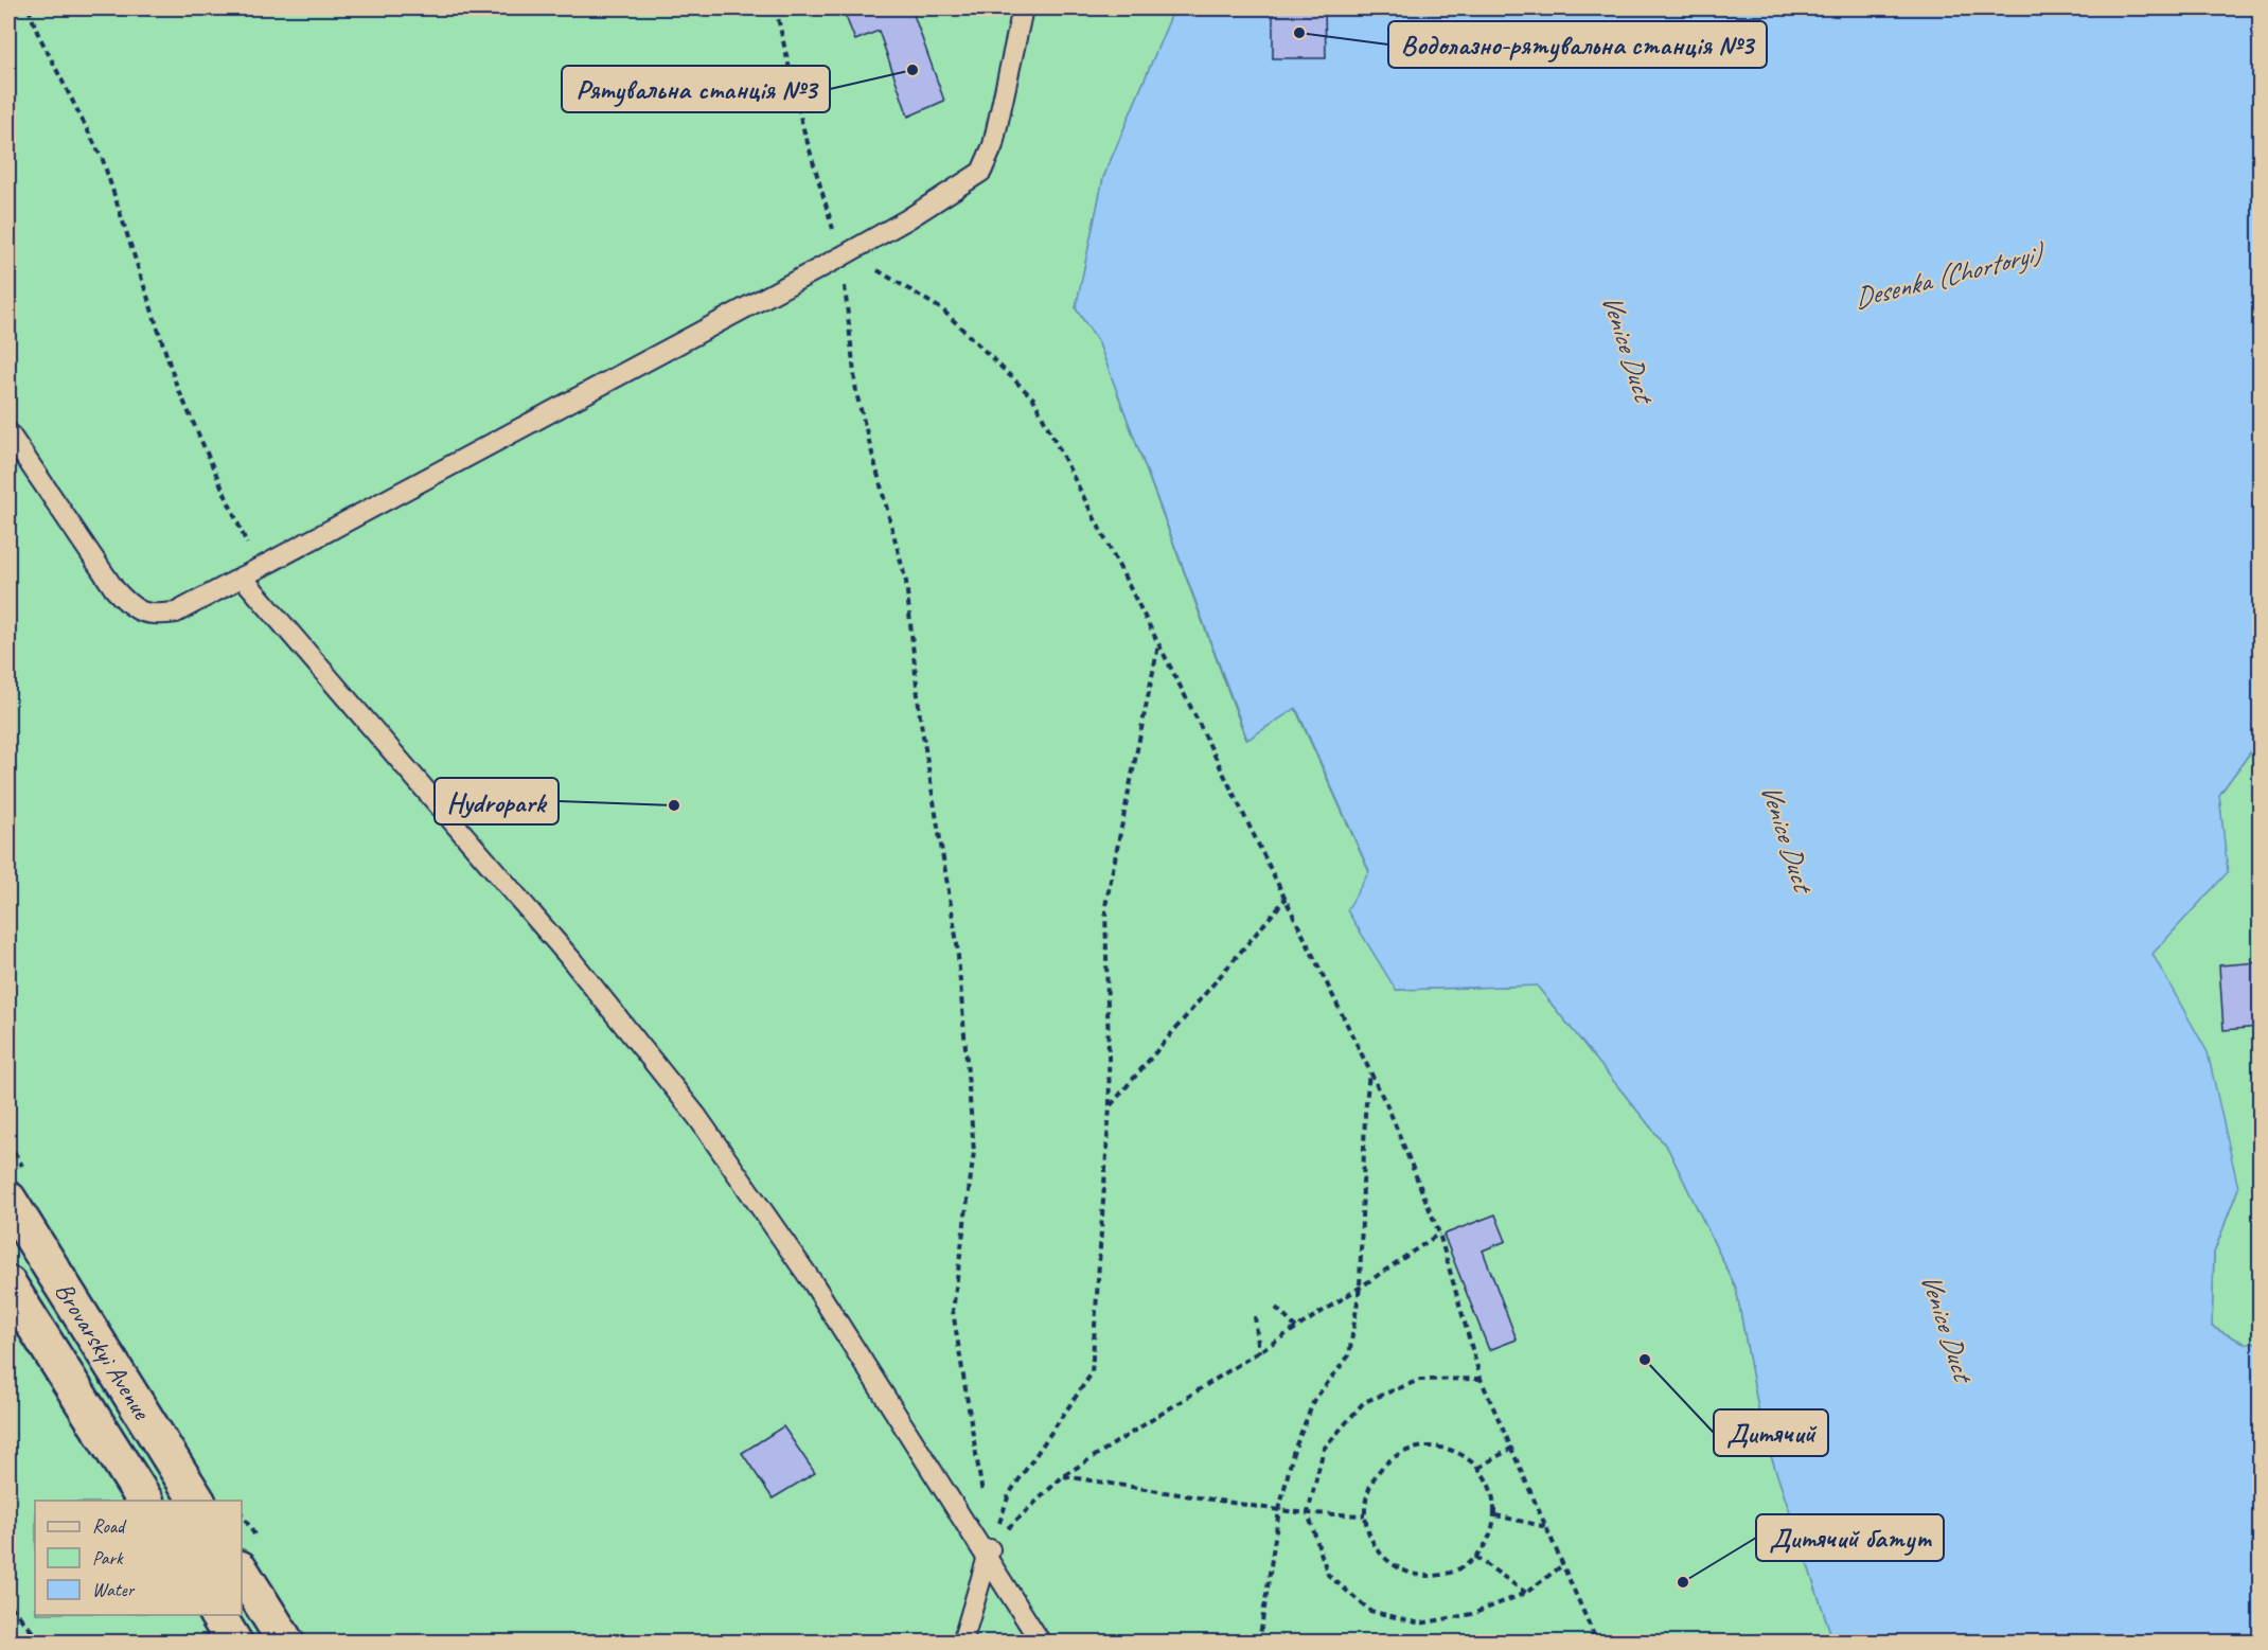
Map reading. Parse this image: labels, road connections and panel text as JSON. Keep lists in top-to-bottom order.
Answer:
{
  "streets": {
    "main road": ["Brovarskyi Avenue"]
  },
  "water": ["Desenka (Chortoryi)", "Venice Duct"],
  "places": [
    "Водолазно-рятувальна станція №3",
    "Рятувальна станція №3",
    "Hydropark",
    "Дитячий",
    "Дитячий батут"
  ],
  "legend": ["Road", "Park", "Water"]
}
